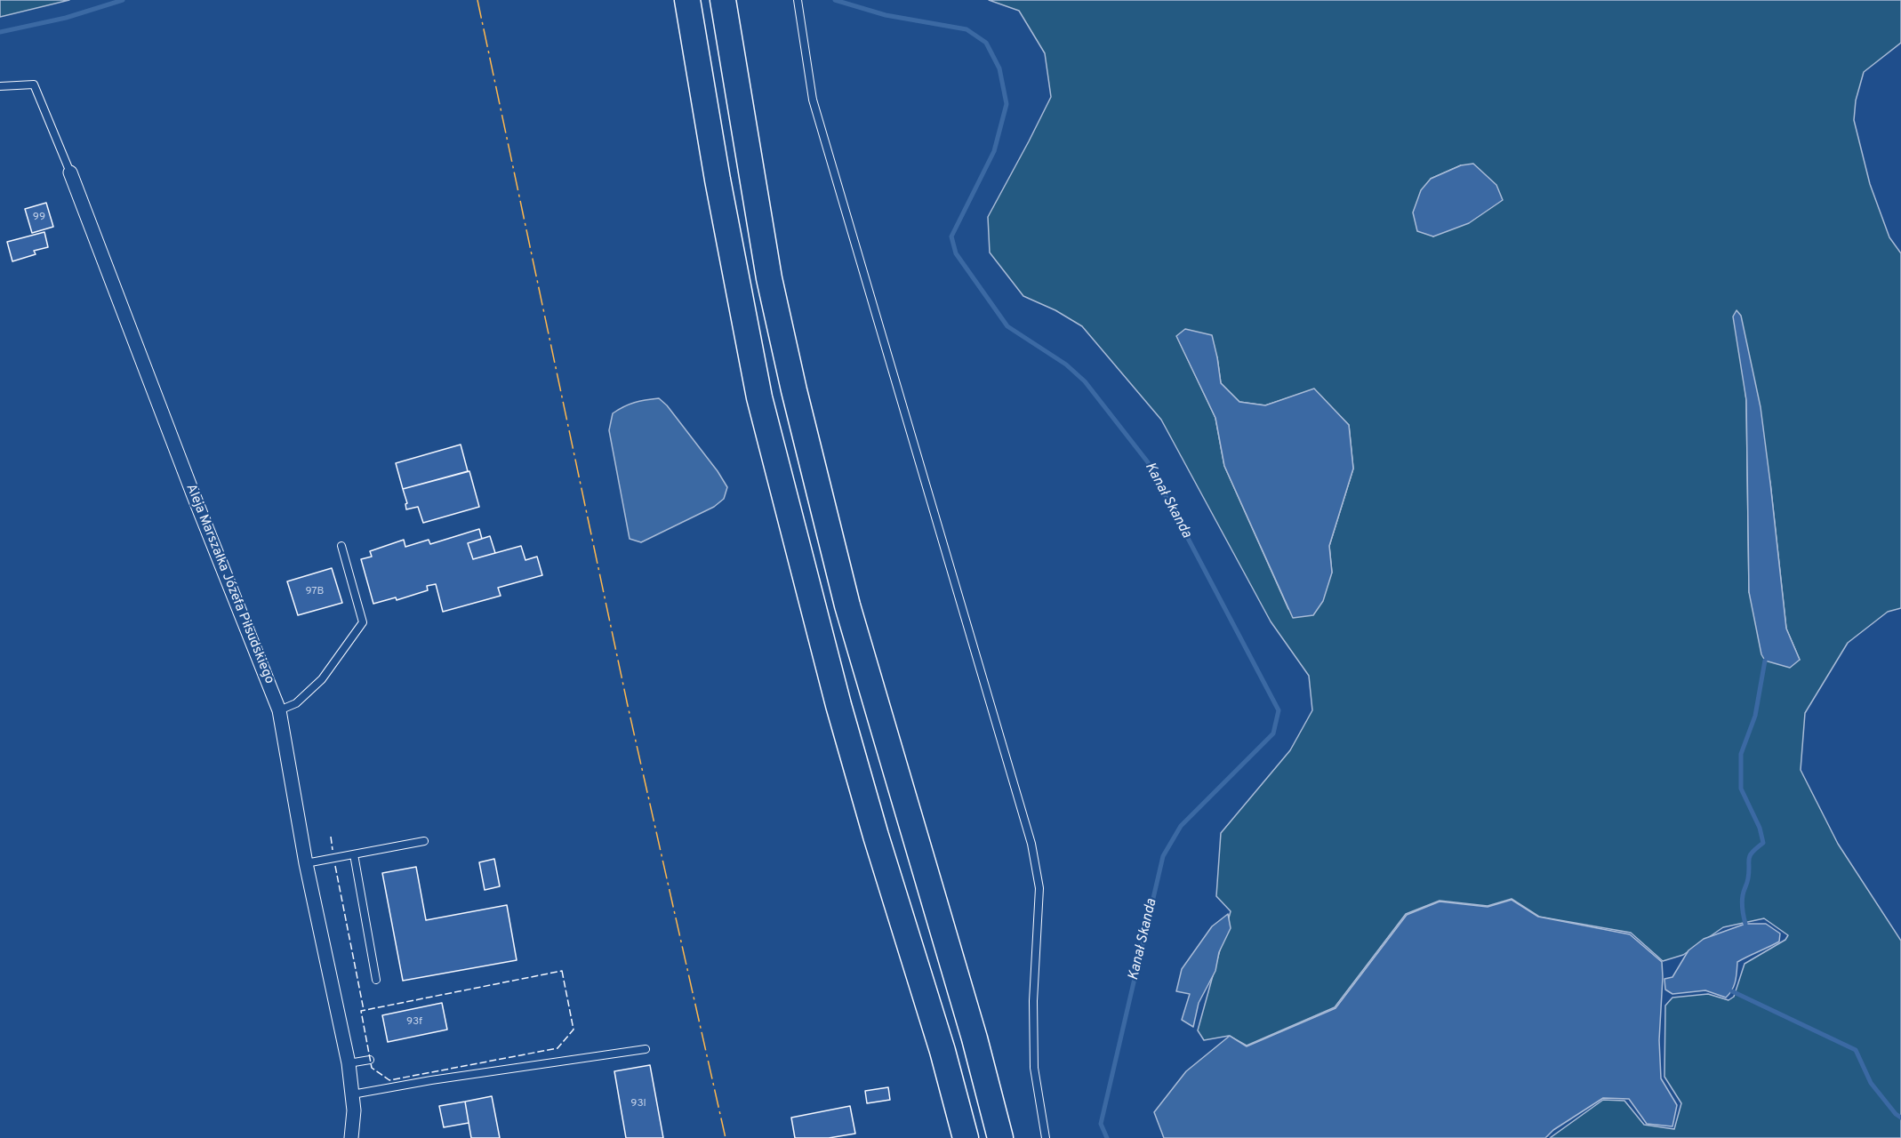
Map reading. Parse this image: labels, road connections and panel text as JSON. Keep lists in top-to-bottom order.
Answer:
{
  "streets": {
    "street": ["Aleja Marszałka Józefa Piłsudskiego"]
  },
  "water": ["Kanał Skanda"],
  "house_numbers": [
    "99",
    "97B",
    "93f",
    "93l"
  ]
}
